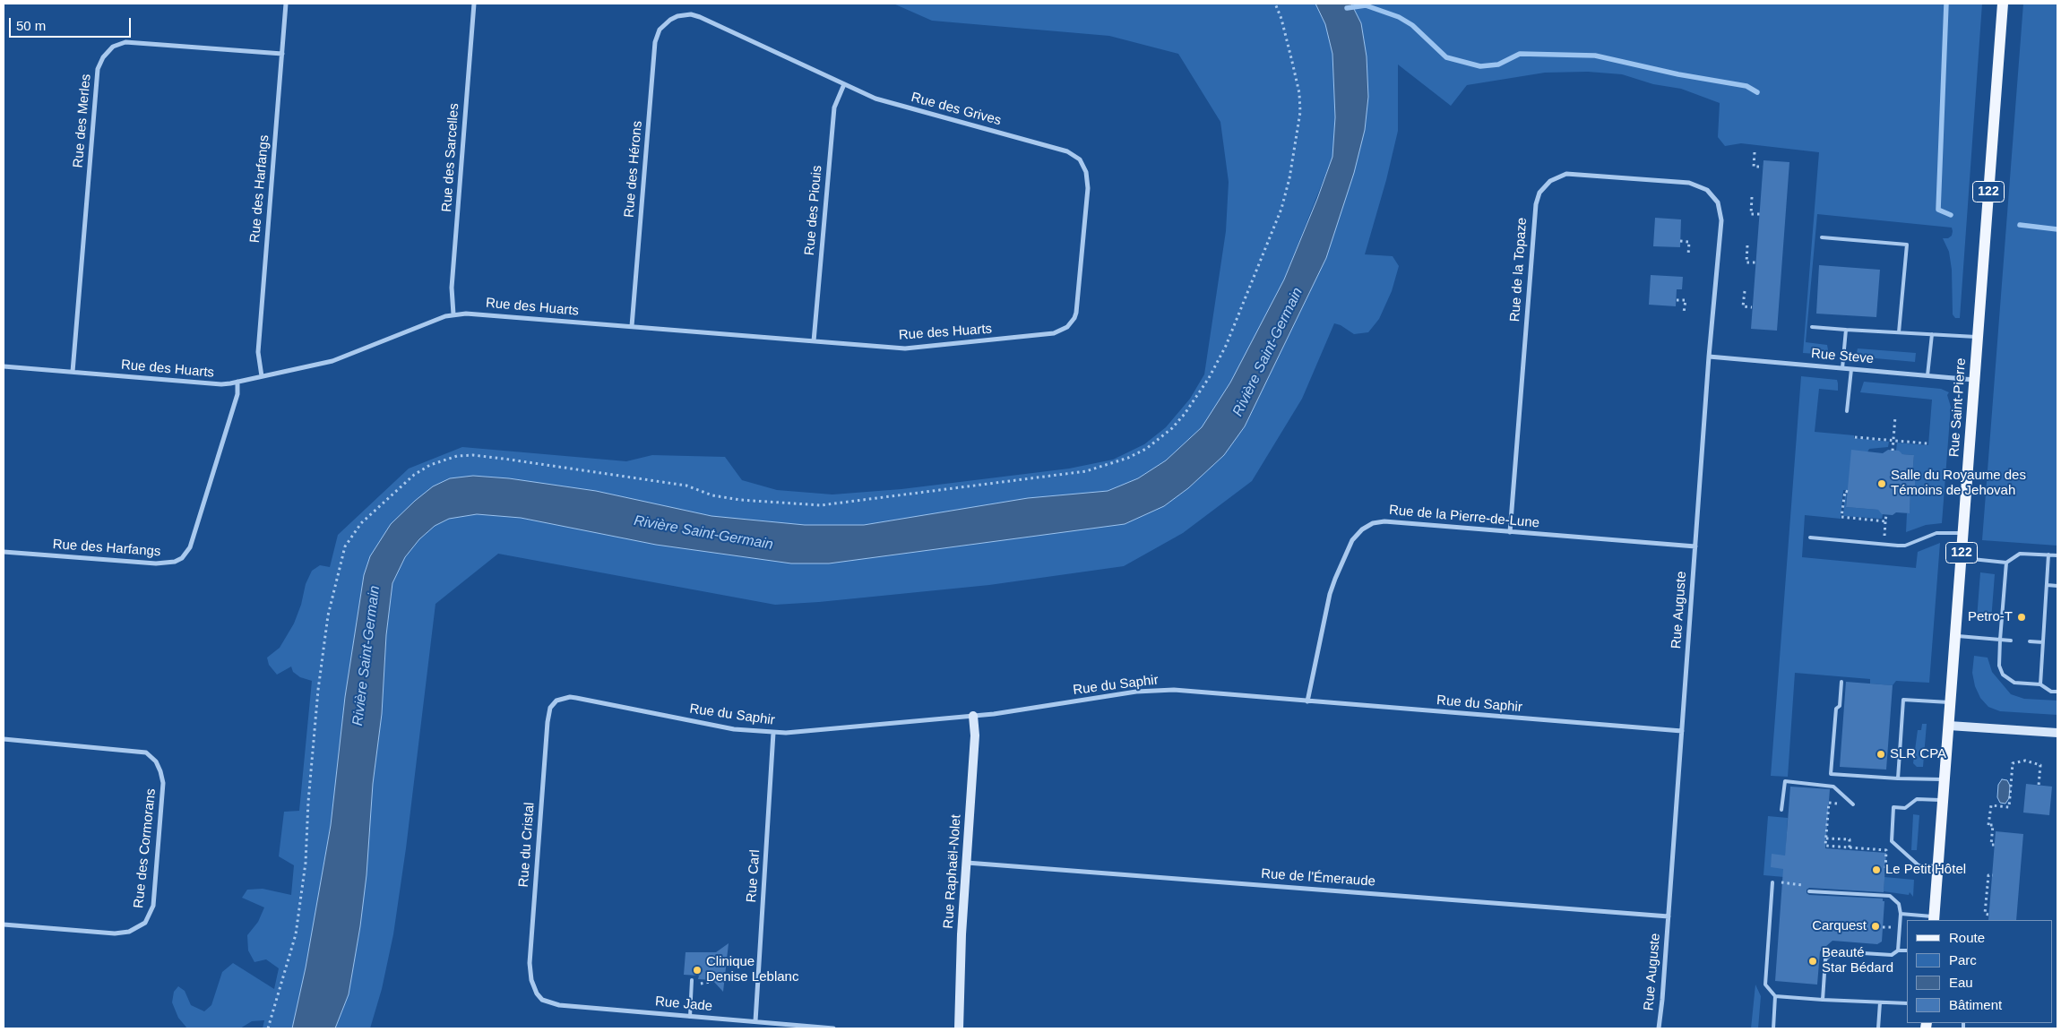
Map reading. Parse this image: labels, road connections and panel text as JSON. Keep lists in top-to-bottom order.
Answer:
{
  "streets": {
    "main road": ["122", "Rue Saint-Pierre"],
    "street": [
      "Rue des Grives",
      "Rue des Merles",
      "Rue des Sarcelles",
      "Rue des Hérons",
      "Rue des Harfangs",
      "Rue des Piouis",
      "Rue de la Topaze",
      "Rue des Huarts",
      "Rue Steve",
      "Rue de la Pierre-de-Lune",
      "Rue Auguste",
      "Rue du Saphir",
      "Rue du Cristal",
      "Rue des Cormorans",
      "Rue Raphaël-Nolet",
      "Rue Carl",
      "Rue de l'Émeraude",
      "Rue Jade"
    ]
  },
  "crossings": [
    ["Rue des Grives", "Rue des Hérons"],
    ["Rue des Grives", "Rue des Piouis"],
    ["Rue des Grives", "Rue des Huarts"],
    ["Rue des Merles", "Rue des Harfangs"],
    ["Rue des Merles", "Rue des Huarts"],
    ["Rue des Sarcelles", "Rue des Huarts"],
    ["Rue des Hérons", "Rue des Huarts"],
    ["Rue des Harfangs", "Rue des Huarts"],
    ["Rue des Piouis", "Rue des Huarts"],
    ["Rue de la Topaze", "Rue de la Pierre-de-Lune"],
    ["Rue de la Topaze", "Rue Auguste"],
    ["Rue Steve", "Rue Saint-Pierre"],
    ["Rue Steve", "Rue Auguste"],
    ["Rue de la Pierre-de-Lune", "Rue Auguste"],
    ["Rue de la Pierre-de-Lune", "Rue du Saphir"],
    ["Rue Auguste", "Rue du Saphir"],
    ["Rue Auguste", "Rue de l'Émeraude"],
    ["Rue du Saphir", "Rue du Cristal"],
    ["Rue du Saphir", "Rue Raphaël-Nolet"],
    ["Rue du Saphir", "Rue Carl"],
    ["Rue du Cristal", "Rue Jade"],
    ["Rue Raphaël-Nolet", "Rue de l'Émeraude"],
    ["Rue Carl", "Rue Jade"]
  ],
  "water": ["Rivière Saint-Germain"],
  "places": [
    "Salle du Royaume des Témoins de Jehovah",
    "Petro-T",
    "SLR CPA",
    "Le Petit Hôtel",
    "Carquest",
    "Beauté Star Bédard",
    "Clinique Denise Leblanc"
  ],
  "legend": [
    "Route",
    "Parc",
    "Eau",
    "Bâtiment"
  ],
  "scale_bar": "50 m"
}
